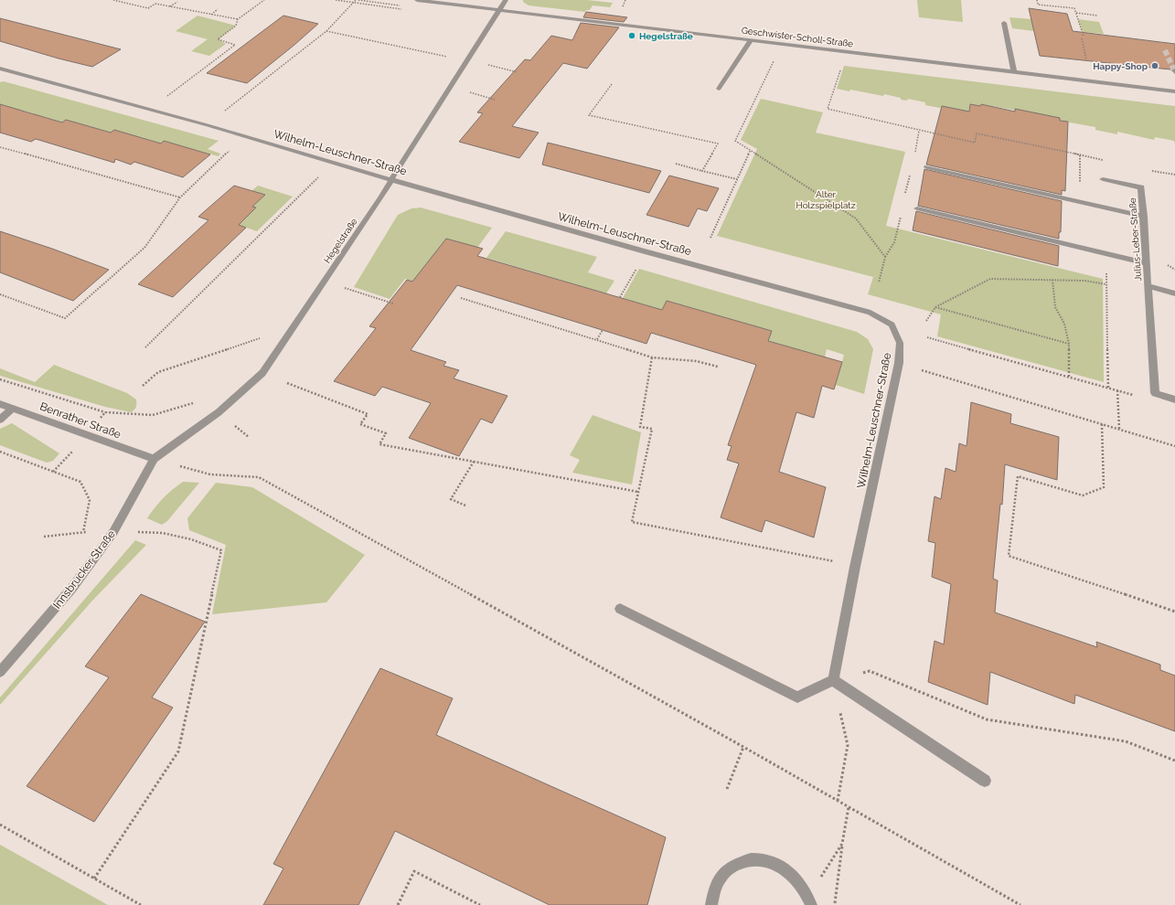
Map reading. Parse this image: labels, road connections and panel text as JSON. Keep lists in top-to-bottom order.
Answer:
{
  "streets": {
    "street": [
      "Geschwister-Scholl-Straße",
      "Wilhelm-Leuschner-Straße",
      "Julius-Leber-Straße",
      "Hegelstraße",
      "Benrather Straße",
      "Innsbrucker Straße"
    ]
  },
  "crossings": [
    ["Geschwister-Scholl-Straße", "Hegelstraße"],
    ["Wilhelm-Leuschner-Straße", "Hegelstraße"],
    ["Hegelstraße", "Benrather Straße"],
    ["Hegelstraße", "Innsbrucker Straße"],
    ["Benrather Straße", "Innsbrucker Straße"]
  ],
  "parks": ["Alter Holzspielplatz"],
  "places": ["Hegelstraße", "Happy-Shop"]
}
